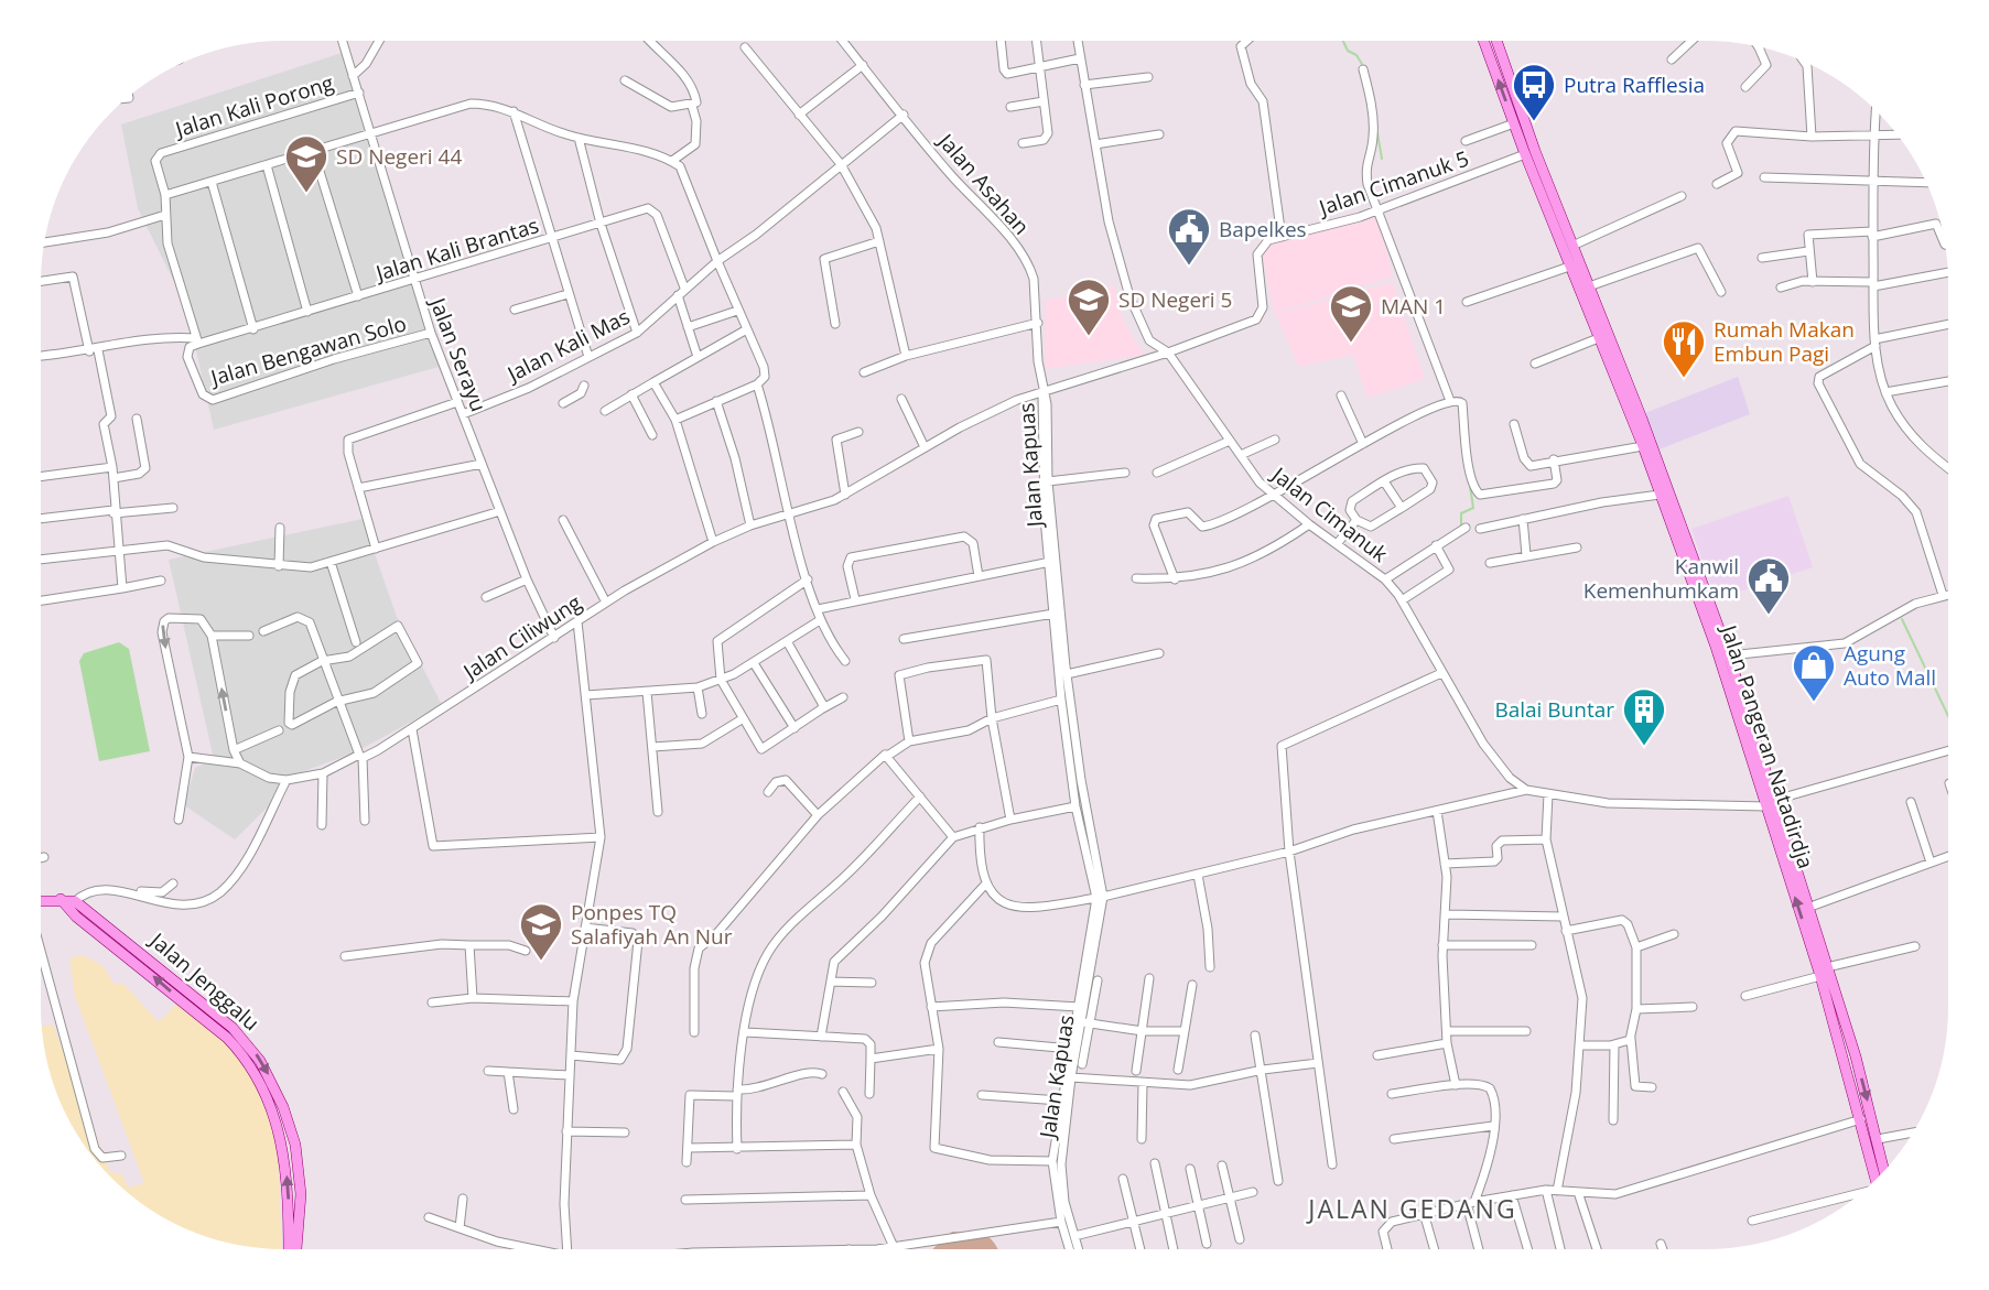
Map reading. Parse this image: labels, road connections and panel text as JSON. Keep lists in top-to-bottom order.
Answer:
{
  "streets": {
    "main road": ["Jalan Pangeran Natadirdja", "Jalan Jenggalu"],
    "street": [
      "Jalan Kali Porong",
      "Jalan Cimanuk 5",
      "Jalan Asahan",
      "Jalan Kali Brantas",
      "Jalan Kali Mas",
      "Jalan Bengawan Solo",
      "Jalan Serayu",
      "Jalan Kapuas",
      "Jalan Cimanuk",
      "Jalan Ciliwung"
    ]
  },
  "crossings": [
    ["Jalan Kali Porong", "Jalan Serayu"],
    ["Jalan Cimanuk 5", "Jalan Pangeran Natadirdja"],
    ["Jalan Asahan", "Jalan Kali Mas"],
    ["Jalan Asahan", "Jalan Kapuas"],
    ["Jalan Asahan", "Jalan Ciliwung"],
    ["Jalan Kali Brantas", "Jalan Kali Mas"],
    ["Jalan Kali Brantas", "Jalan Bengawan Solo"],
    ["Jalan Kali Brantas", "Jalan Serayu"],
    ["Jalan Kali Mas", "Jalan Serayu"],
    ["Jalan Bengawan Solo", "Jalan Serayu"],
    ["Jalan Serayu", "Jalan Ciliwung"],
    ["Jalan Kapuas", "Jalan Ciliwung"],
    ["Jalan Cimanuk", "Jalan Ciliwung"]
  ],
  "districts": ["JALAN GEDANG"],
  "places": {
    "bus stop": ["Putra Rafflesia"],
    "school or university": [
      "SD Negeri 44",
      "SD Negeri 5",
      "MAN 1",
      "Ponpes TQ Salafiyah An Nur"
    ],
    "public building": ["Bapelkes", "Kanwil Kemenhumkam"],
    "restaurant": ["Rumah Makan Embun Pagi"],
    "shop": ["Agung Auto Mall"],
    "building": ["Balai Buntar"]
  }
}
